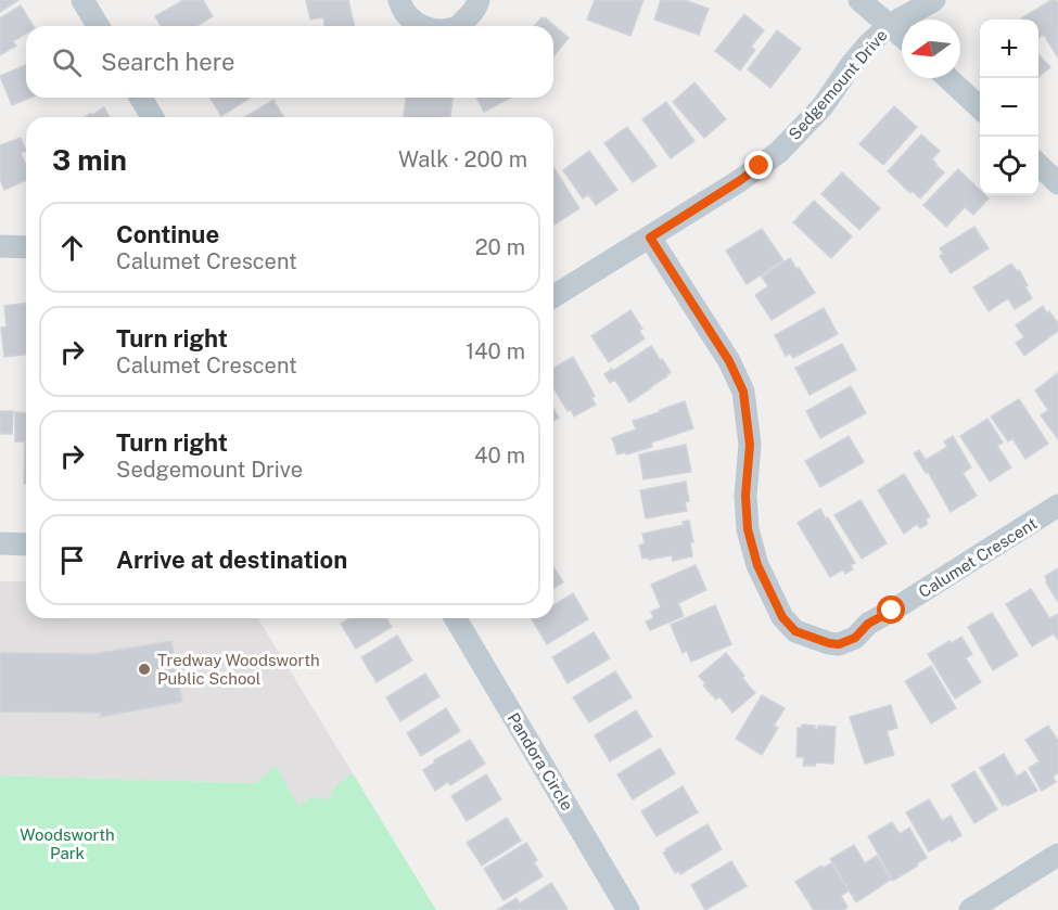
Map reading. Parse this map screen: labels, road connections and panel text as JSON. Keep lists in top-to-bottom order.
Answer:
{
  "streets": {
    "street": ["Sedgemount Drive", "Calumet Crescent", "Pandora Circle"]
  },
  "crossings": [
    ["Sedgemount Drive", "Calumet Crescent"]
  ],
  "parks": ["Woodsworth Park"],
  "places": ["Tredway Woodsworth Public School"],
  "north": "left",
  "page": {
    "map_buttons": ["+", "−"],
    "search": "Search here",
    "heading": ["3 min", "Walk · 200 m"],
    "list": [
      ["Continue", "Calumet Crescent", "20 m"],
      ["Turn right", "Calumet Crescent", "140 m"],
      ["Turn right", "Sedgemount Drive", "40 m"],
      "Arrive at destination"
    ]
  }
}
